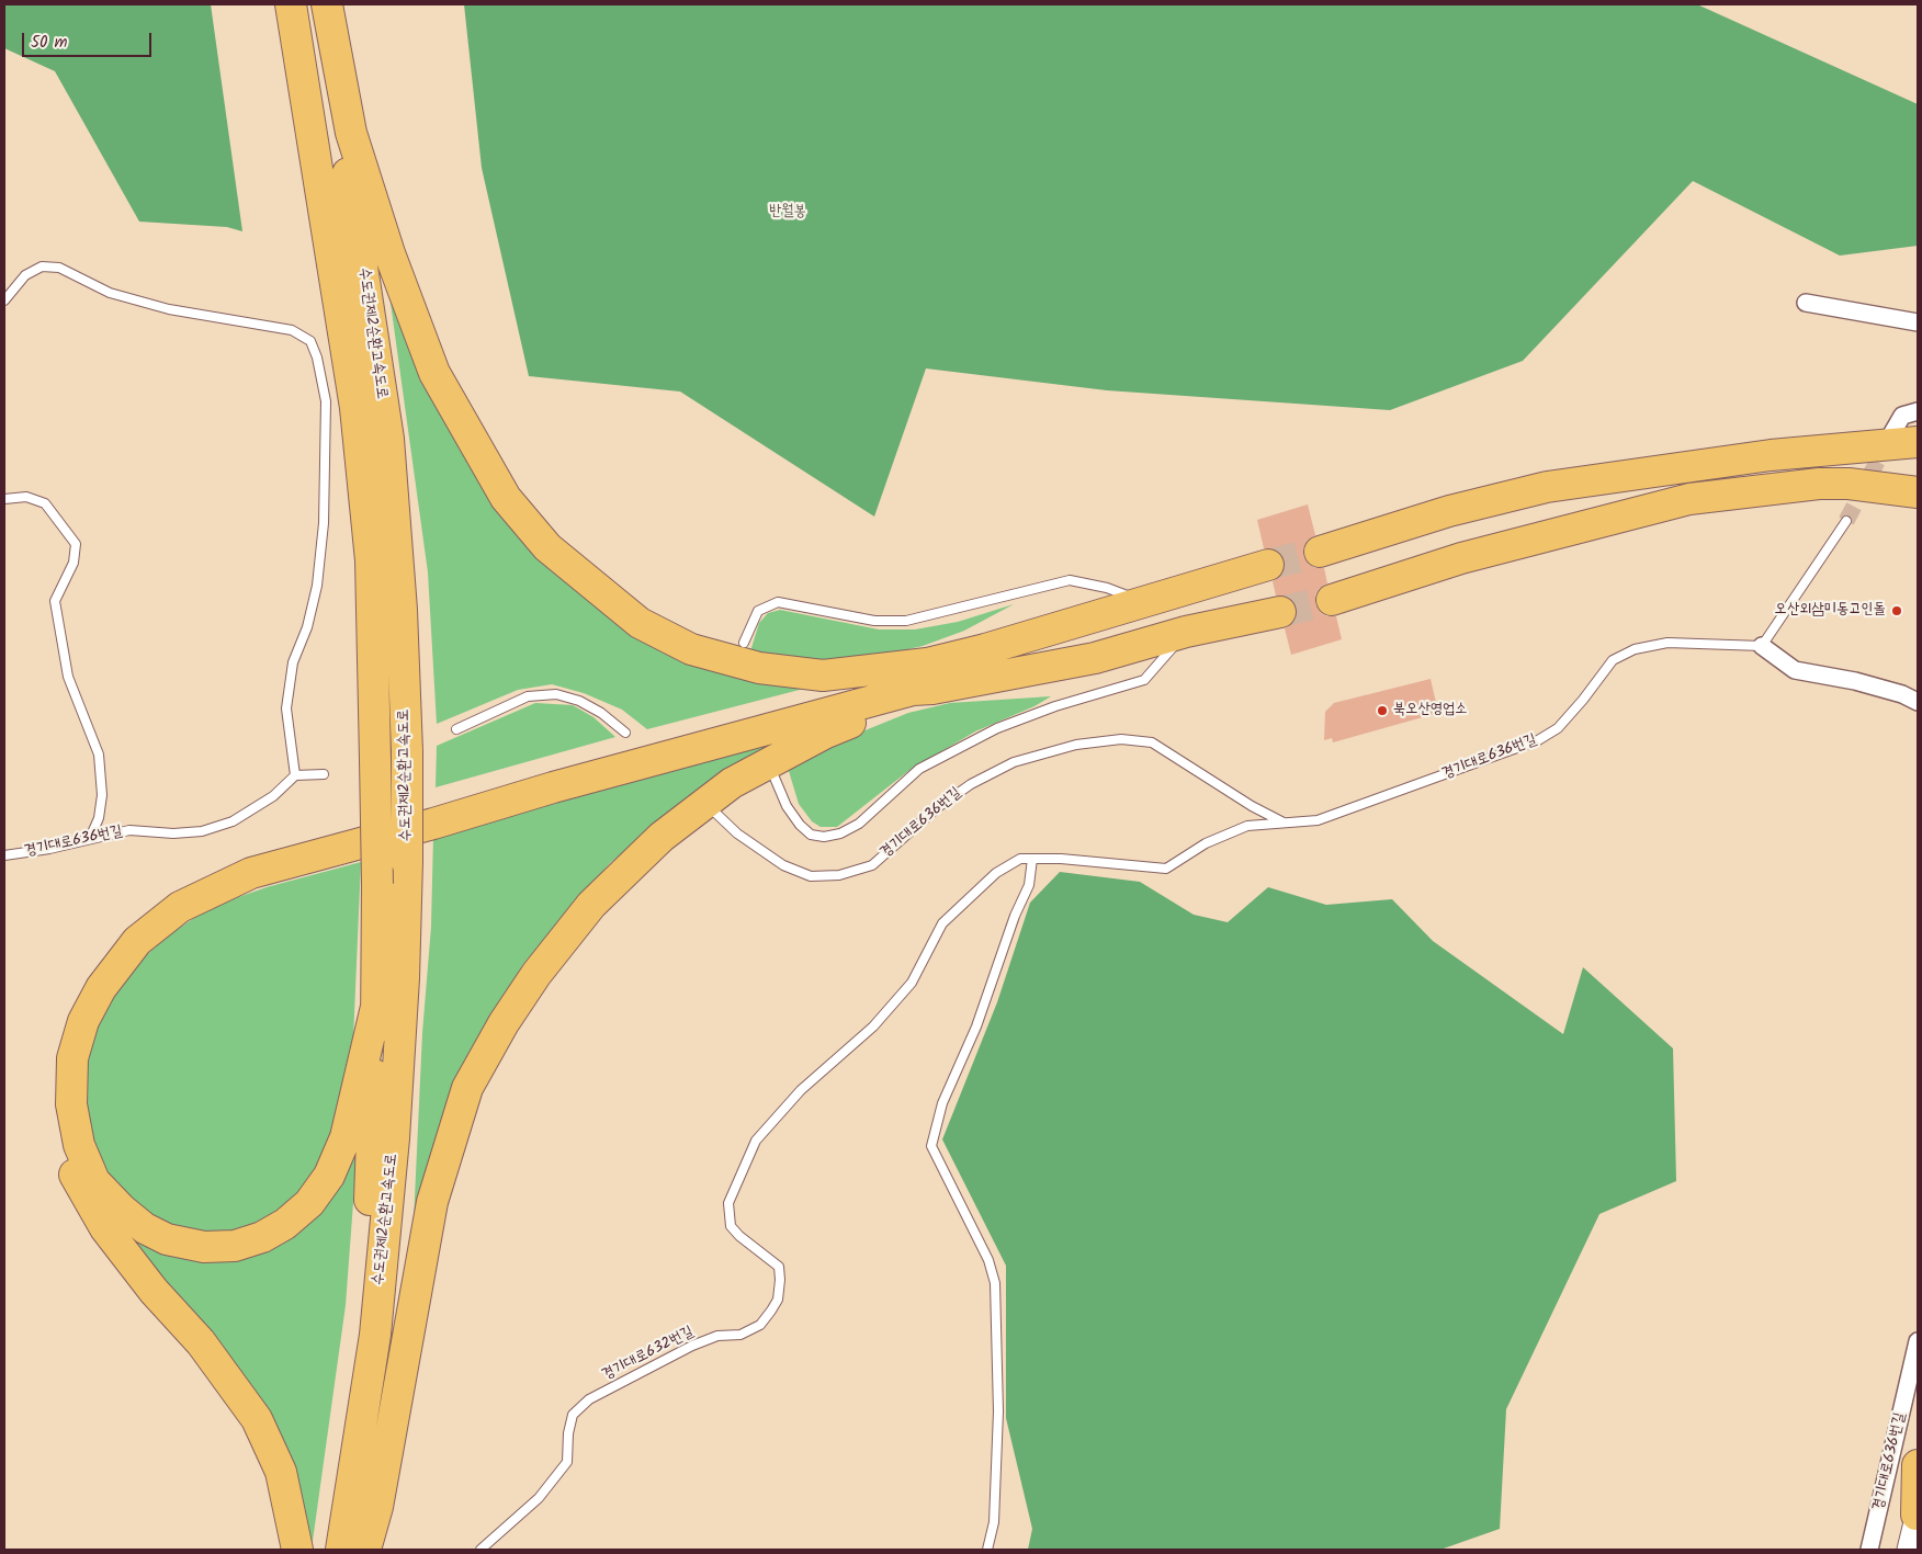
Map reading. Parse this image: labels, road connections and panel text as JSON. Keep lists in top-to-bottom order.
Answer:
{
  "streets": {
    "highway": ["수도권제2순환고속도로"],
    "street": ["경기대로636번길"],
    "lane": ["경기대로632번길"]
  },
  "crossings": [
    ["경기대로636번길", "경기대로632번길"]
  ],
  "parks": ["반월봉"],
  "places": ["오산외삼미동고인돌", "북오산영업소"],
  "scale_bar": "50 m"
}
